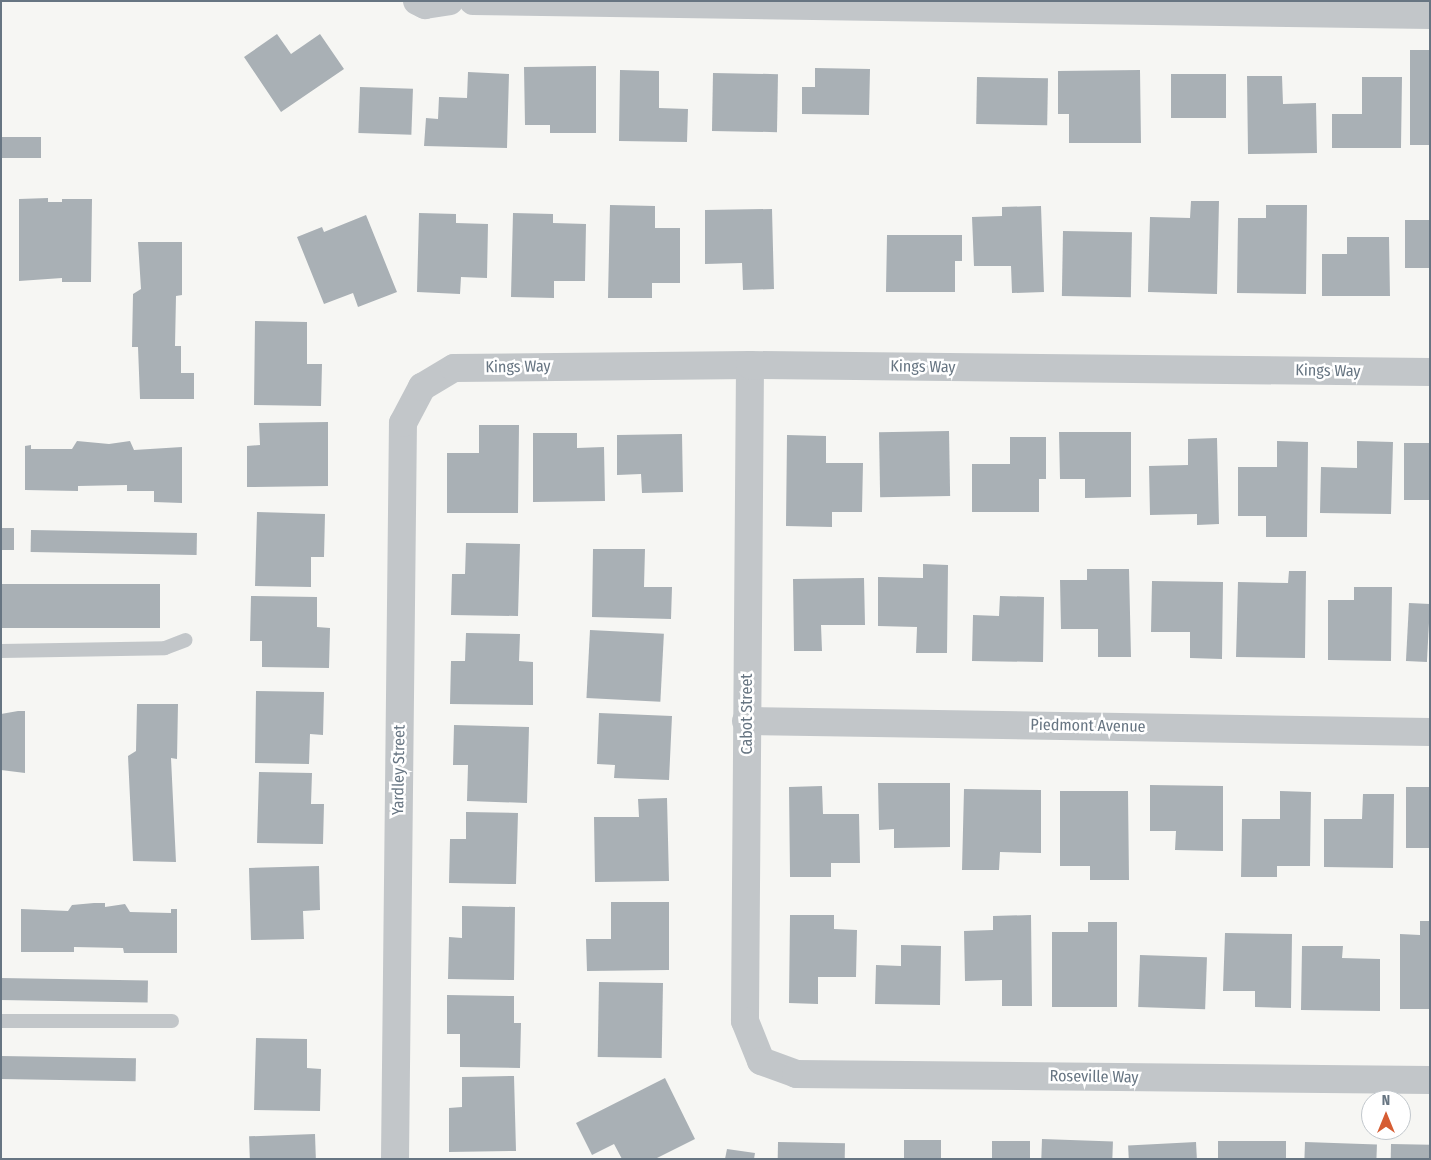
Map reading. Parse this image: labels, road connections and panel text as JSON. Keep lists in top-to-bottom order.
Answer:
{
  "streets": {
    "street": [
      "Kings Way",
      "Cabot Street",
      "Piedmont Avenue",
      "Yardley Street",
      "Roseville Way"
    ]
  },
  "crossings": [
    ["Kings Way", "Cabot Street"],
    ["Kings Way", "Yardley Street"],
    ["Cabot Street", "Piedmont Avenue"],
    ["Cabot Street", "Roseville Way"]
  ],
  "north": "top"
}
